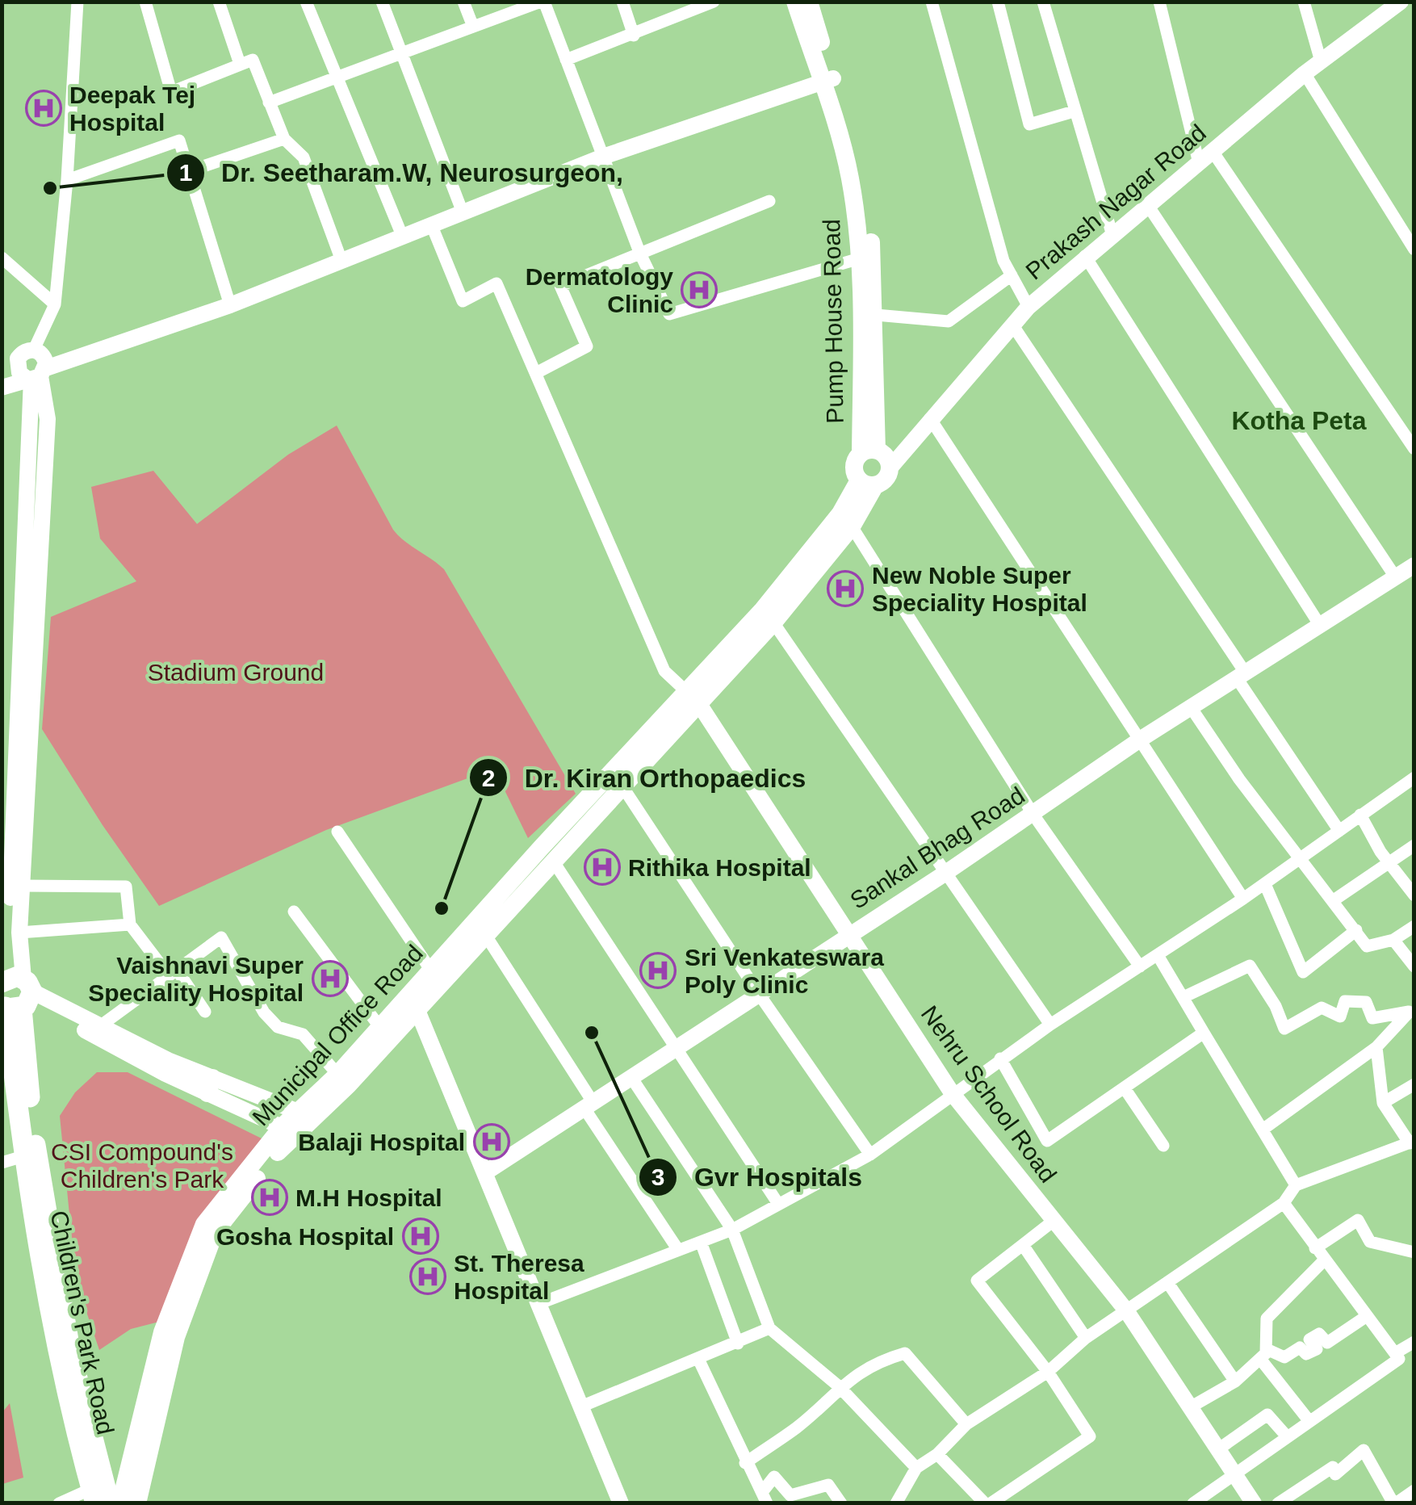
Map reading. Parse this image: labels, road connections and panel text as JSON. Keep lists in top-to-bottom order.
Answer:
{
  "streets": {
    "main road": ["Pump House Road", "Municipal Office Road", "Children's Park Road"],
    "street": ["Prakash Nagar Road", "Sankal Bhag Road", "Nehru School Road"]
  },
  "crossings": [
    ["Prakash Nagar Road", "Pump House Road"],
    ["Prakash Nagar Road", "Municipal Office Road"],
    ["Pump House Road", "Municipal Office Road"],
    ["Sankal Bhag Road", "Nehru School Road"],
    ["Municipal Office Road", "Nehru School Road"]
  ],
  "districts": ["Kotha Peta"],
  "parks": ["Stadium Ground", "CSI Compound's Children's Park"],
  "places": {
    "hospital": [
      "Deepak Tej Hospital",
      "Dermatology Clinic",
      "New Noble Super Speciality Hospital",
      "Rithika Hospital",
      "Sri Venkateswara Poly Clinic",
      "Vaishnavi Super Speciality Hospital",
      "Balaji Hospital",
      "M.H Hospital",
      "Gosha Hospital",
      "St. Theresa Hospital"
    ],
    "other": ["Dr. Seetharam.W, Neurosurgeon,", "Dr. Kiran Orthopaedics", "Gvr Hospitals"]
  }
}
